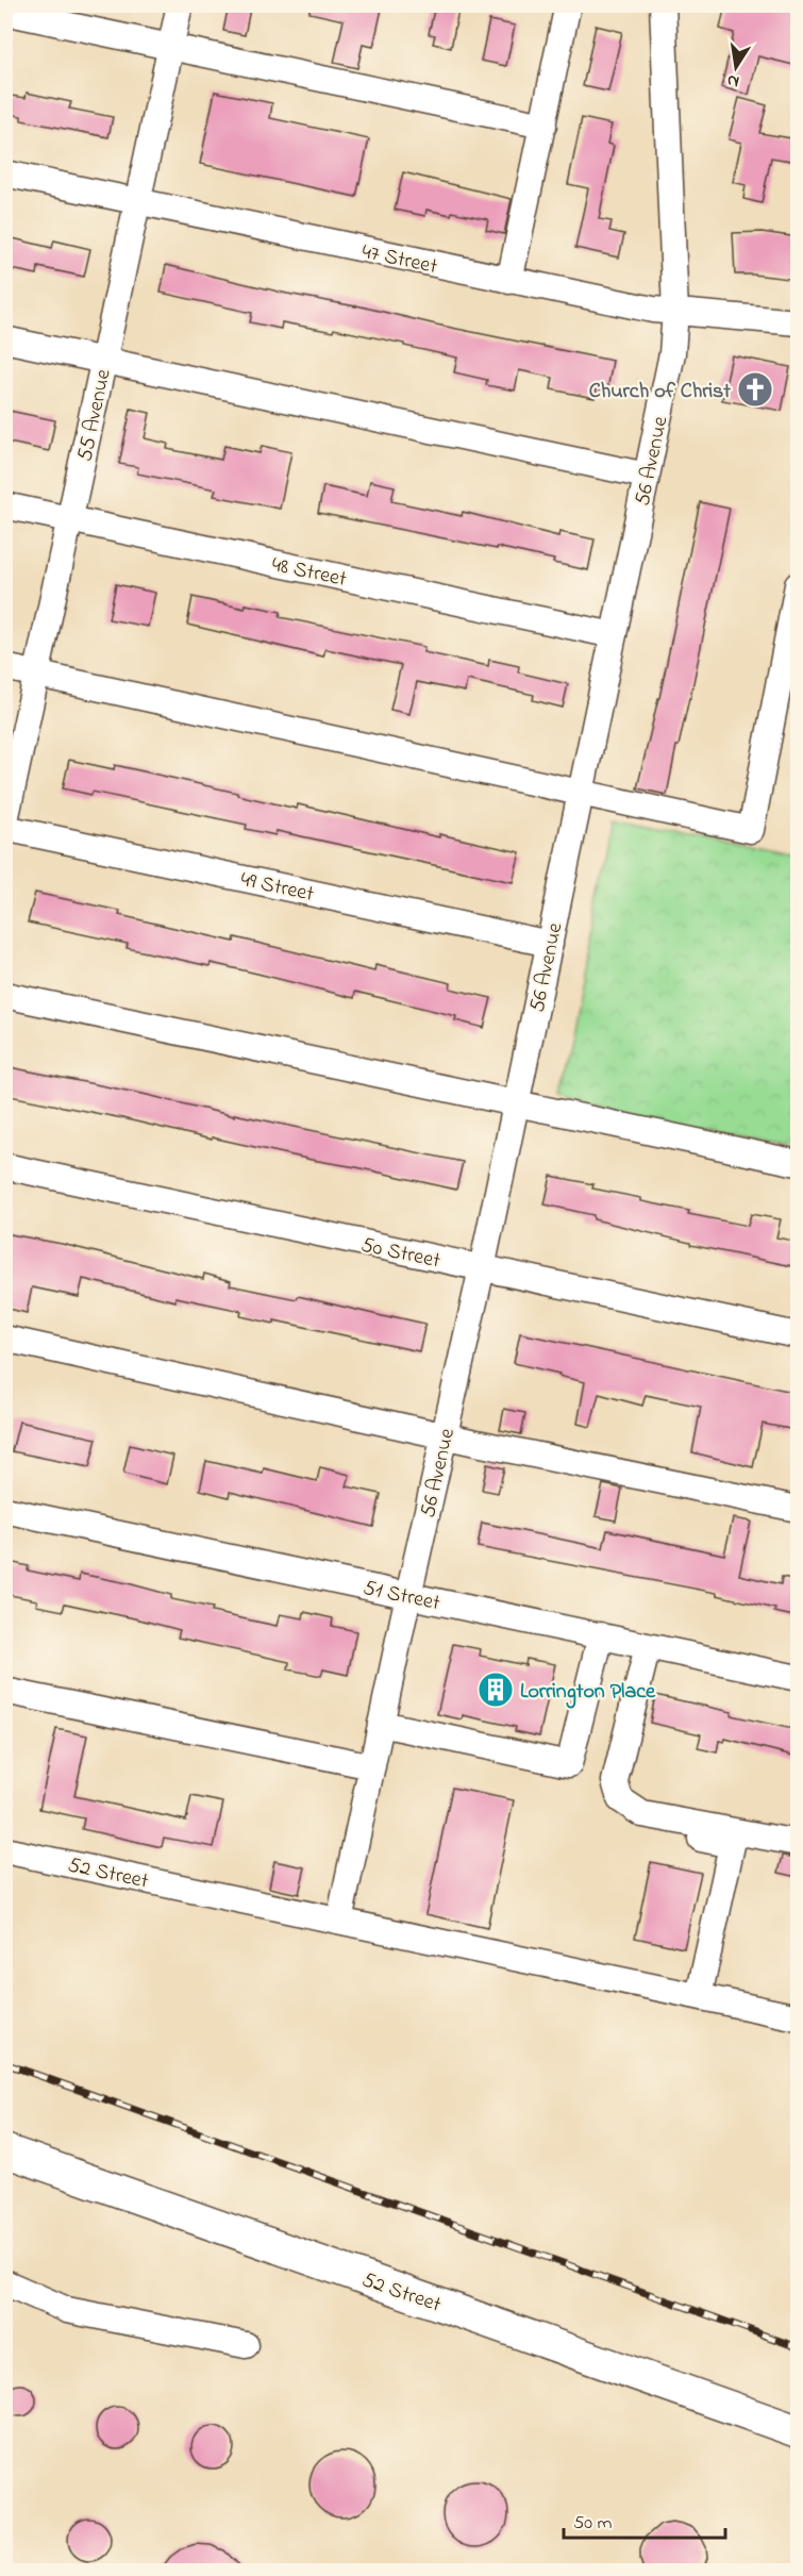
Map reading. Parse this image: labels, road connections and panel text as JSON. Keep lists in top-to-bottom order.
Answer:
{
  "streets": {
    "main road": ["52 Street"],
    "street": [
      "47 Street",
      "55 Avenue",
      "56 Avenue",
      "48 Street",
      "49 Street",
      "50 Street",
      "51 Street"
    ]
  },
  "crossings": [
    ["47 Street", "55 Avenue"],
    ["47 Street", "56 Avenue"],
    ["55 Avenue", "48 Street"],
    ["55 Avenue", "49 Street"],
    ["56 Avenue", "48 Street"],
    ["56 Avenue", "49 Street"],
    ["56 Avenue", "50 Street"],
    ["56 Avenue", "51 Street"],
    ["56 Avenue", "52 Street"]
  ],
  "places": {
    "church": ["Church of Christ"],
    "building": ["Lorrington Place"]
  },
  "scale_bar": "50 m",
  "north": "bottom"
}
